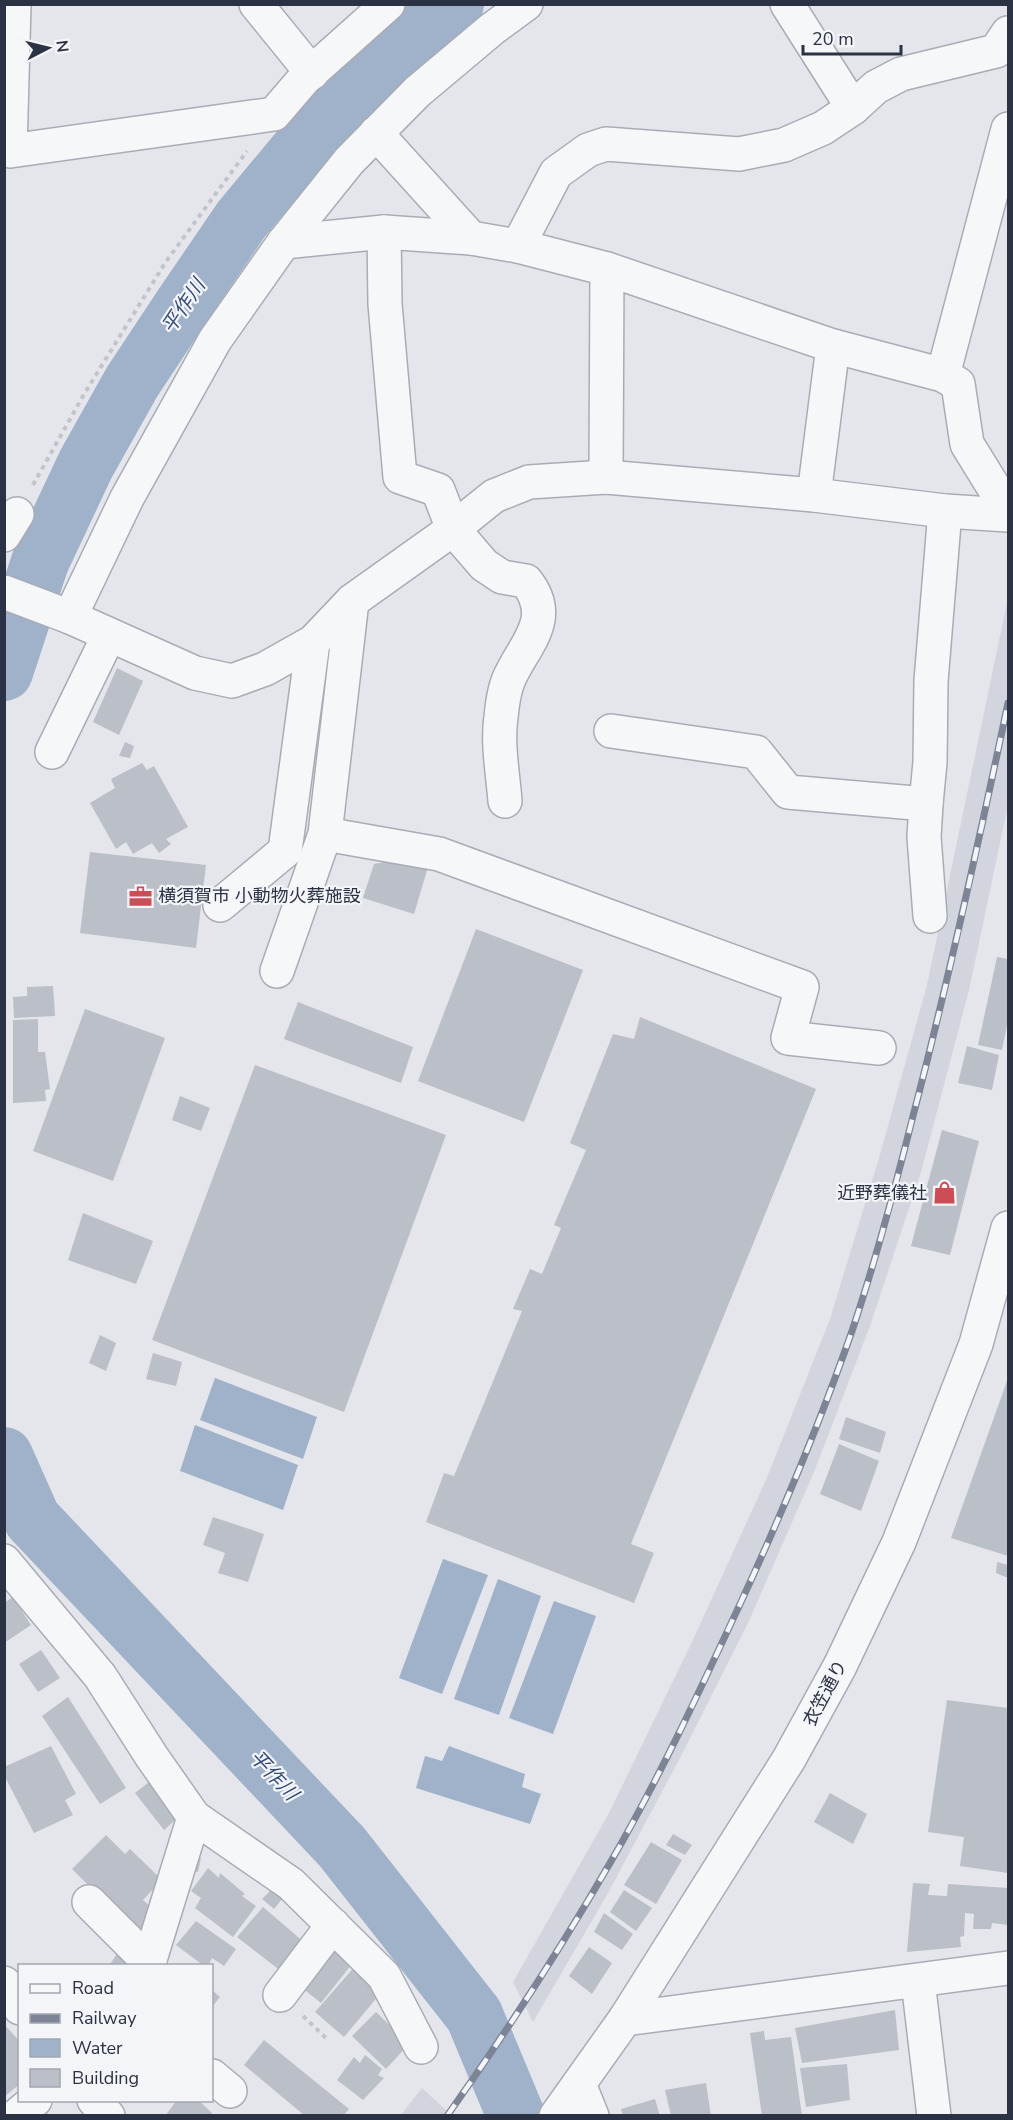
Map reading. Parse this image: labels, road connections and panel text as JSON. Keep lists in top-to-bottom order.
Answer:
{
  "streets": {
    "street": ["衣笠通り"]
  },
  "water": ["平作川"],
  "places": {
    "office": ["横須賀市 小動物火葬施設"],
    "shop": ["近野葬儀社"]
  },
  "legend": [
    "Road",
    "Railway",
    "Water",
    "Building"
  ],
  "scale_bar": "20 m",
  "north": "right"
}
